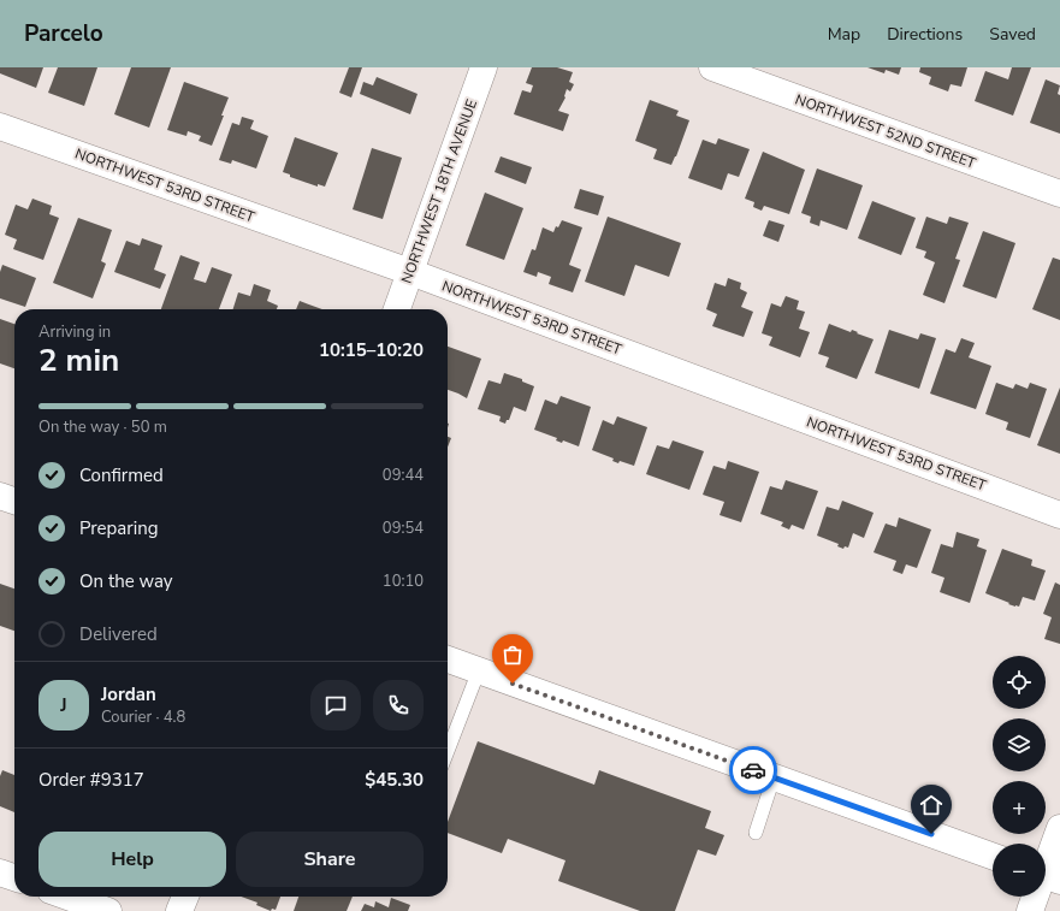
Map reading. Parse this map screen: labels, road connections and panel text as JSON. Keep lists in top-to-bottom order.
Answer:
{
  "streets": {
    "street": ["NORTHWEST 52ND STREET", "NORTHWEST 53RD STREET", "NORTHWEST 18TH AVENUE"]
  },
  "crossings": [
    ["NORTHWEST 53RD STREET", "NORTHWEST 18TH AVENUE"]
  ],
  "page": {
    "header": "Parcelo",
    "nav": ["Map", "Directions", "Saved"],
    "heading": ["2 min", "Arriving in", "10:15–10:20"],
    "panel": [
      "Jordan",
      "Courier · 4.8",
      "Order #9317",
      "$45.30"
    ],
    "bar": "On the way · 50 m",
    "list": [
      ["Confirmed", "09:44"],
      ["Preparing", "09:54"],
      ["On the way", "10:10"],
      "Delivered"
    ],
    "map_buttons": ["+", "−"],
    "round": "J",
    "buttons": ["Help", "Share"]
  }
}
